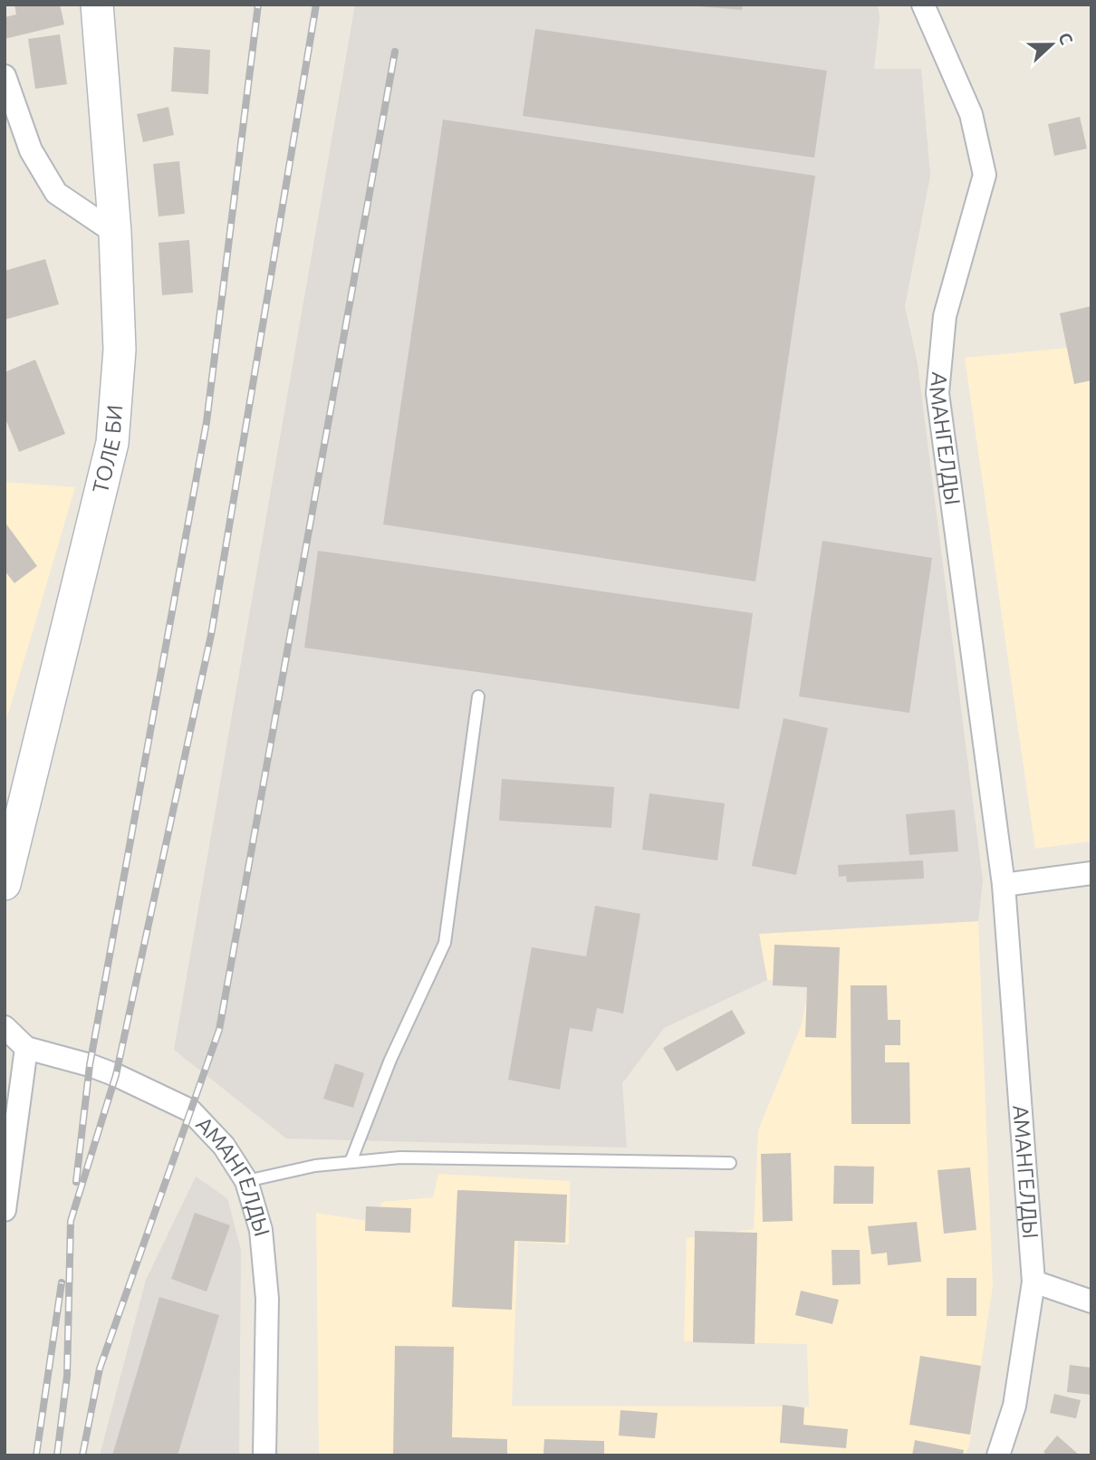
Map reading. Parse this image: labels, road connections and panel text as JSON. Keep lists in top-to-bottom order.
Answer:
{
  "streets": {
    "main road": ["ТОЛЕ БИ"],
    "street": ["АМАНГЕЛДЫ"]
  },
  "north": "right"
}
